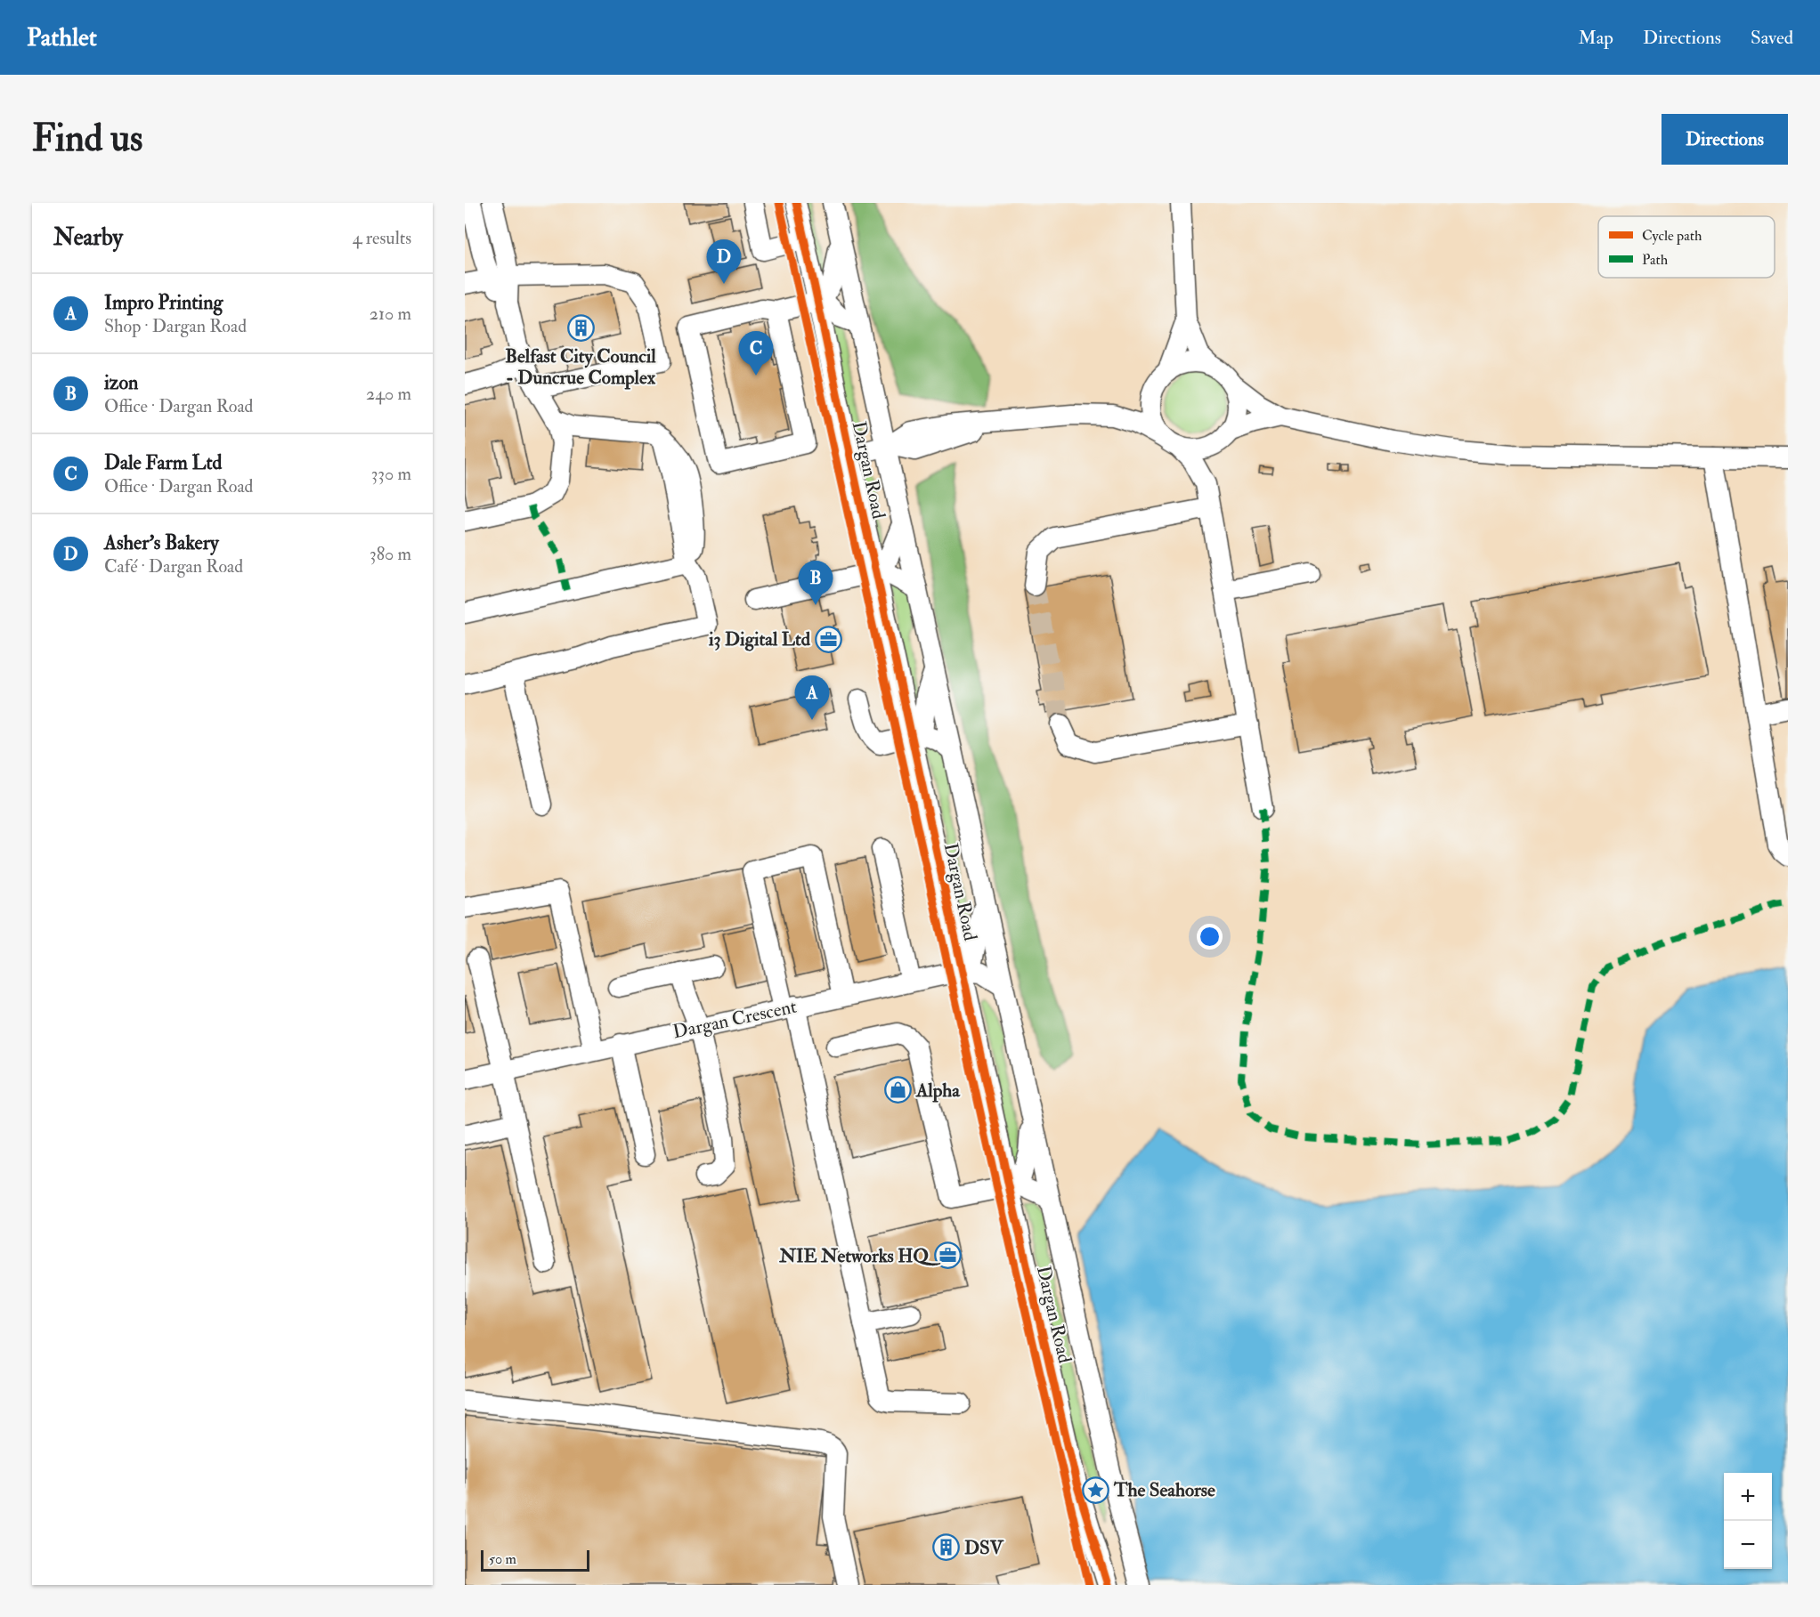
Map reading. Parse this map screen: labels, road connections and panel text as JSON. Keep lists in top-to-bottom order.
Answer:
{
  "streets": {
    "street": ["Dargan Road", "Dargan Crescent"]
  },
  "crossings": [
    ["Dargan Road", "Dargan Crescent"]
  ],
  "places": {
    "building": ["Belfast City Council - Duncrue Complex", "DSV"],
    "office": ["i3 Digital Ltd", "NIE Networks HQ"],
    "shop": ["Alpha"],
    "place": ["The Seahorse"]
  },
  "legend": ["Cycle path", "Path"],
  "scale_bar": "50 m",
  "page": {
    "header": "Pathlet",
    "nav": ["Map", "Directions", "Saved"],
    "buttons": "Directions",
    "title": "Find us",
    "heading": ["Nearby", "4 results"],
    "pins": [
      "D",
      "C",
      "B",
      "A"
    ],
    "list": [
      {
        "mark": "A",
        "name": "Impro Printing",
        "note": "Shop · Dargan Road",
        "value": "210 m"
      },
      {
        "mark": "B",
        "name": "izon",
        "note": "Office · Dargan Road",
        "value": "240 m"
      },
      {
        "mark": "C",
        "name": "Dale Farm Ltd",
        "note": "Office · Dargan Road",
        "value": "330 m"
      },
      {
        "mark": "D",
        "name": "Asher's Bakery",
        "note": "Café · Dargan Road",
        "value": "380 m"
      }
    ],
    "map_buttons": ["+", "−"],
    "scale": "50 m"
  }
}
